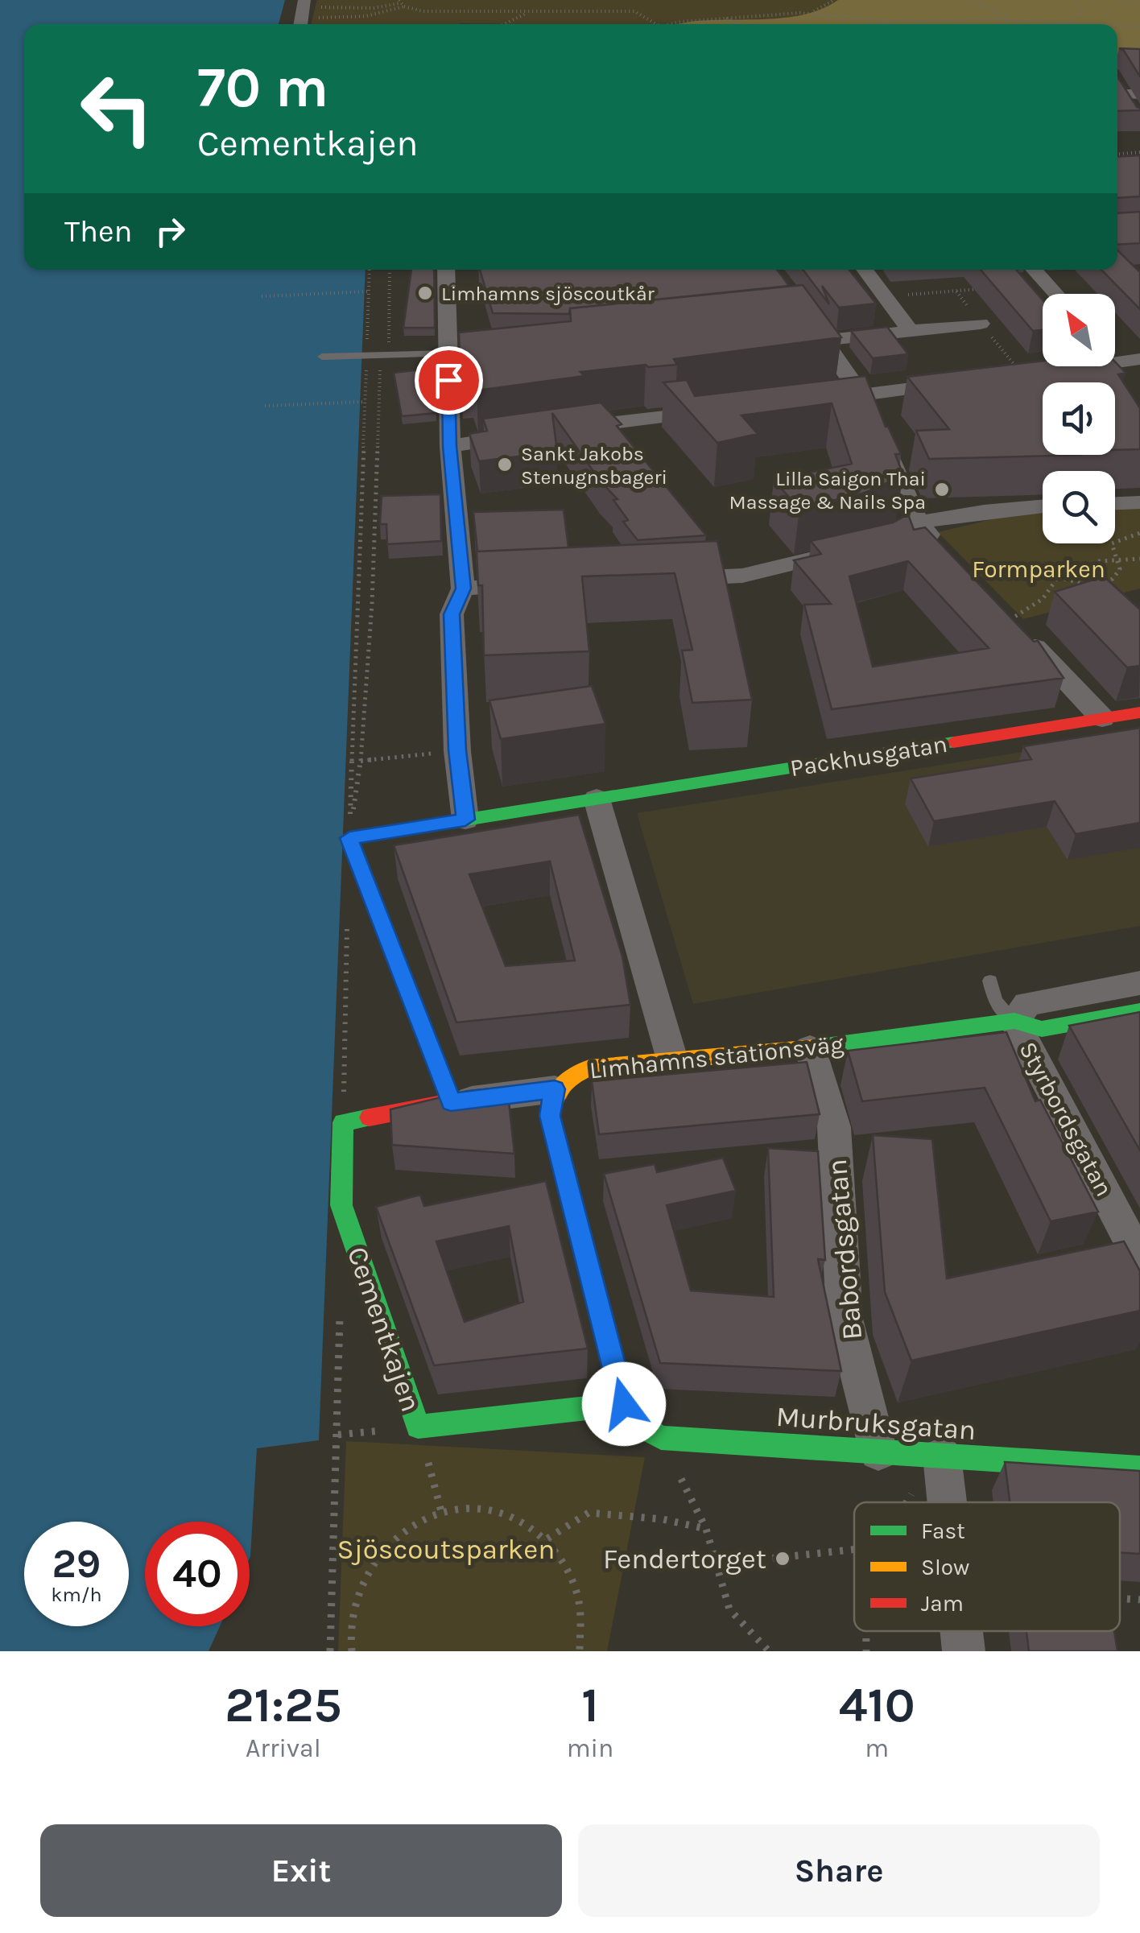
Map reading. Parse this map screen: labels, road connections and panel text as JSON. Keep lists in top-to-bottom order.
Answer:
{
  "streets": {
    "street": [
      "Packhusgatan",
      "Limhamns stationsväg",
      "Styrbordsgatan",
      "Babordsgatan",
      "Cementkajen",
      "Murbruksgatan"
    ]
  },
  "crossings": [
    ["Limhamns stationsväg", "Styrbordsgatan"],
    ["Limhamns stationsväg", "Babordsgatan"],
    ["Babordsgatan", "Murbruksgatan"]
  ],
  "parks": ["Formparken", "Sjöscoutsparken"],
  "places": [
    "Limhamns sjöscoutkår",
    "Sankt Jakobs Stenugnsbageri",
    "Lilla Saigon Thai Massage & Nails Spa",
    "Fendertorget"
  ],
  "legend": ["Fast", "Slow", "Jam"],
  "north": "top left",
  "page": {
    "turn": ["70 m", "Cementkajen"],
    "then": "Then",
    "speed": "29 km/h",
    "limit": "40",
    "eta": [
      "21:25",
      "Arrival",
      "1",
      "min",
      "410",
      "m"
    ],
    "buttons": ["Exit", "Share"]
  }
}
